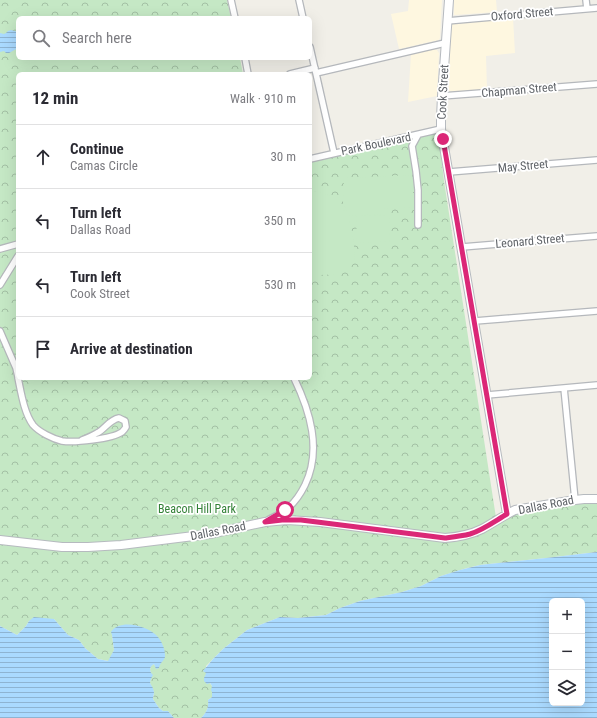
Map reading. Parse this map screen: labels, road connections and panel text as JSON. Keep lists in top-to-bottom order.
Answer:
{
  "streets": {
    "main road": ["Cook Street", "Dallas Road"],
    "street": [
      "Oxford Street",
      "Chapman Street",
      "Park Boulevard",
      "May Street",
      "Leonard Street"
    ]
  },
  "crossings": [
    ["Oxford Street", "Cook Street"],
    ["Chapman Street", "Cook Street"],
    ["Cook Street", "Park Boulevard"],
    ["Cook Street", "May Street"],
    ["Cook Street", "Leonard Street"],
    ["Cook Street", "Dallas Road"]
  ],
  "parks": ["Beacon Hill Park"],
  "page": {
    "search": "Search here",
    "heading": ["12 min", "Walk · 910 m"],
    "list": [
      ["Continue", "Camas Circle", "30 m"],
      ["Turn left", "Dallas Road", "350 m"],
      ["Turn left", "Cook Street", "530 m"],
      "Arrive at destination"
    ],
    "map_buttons": ["+", "−"]
  }
}
